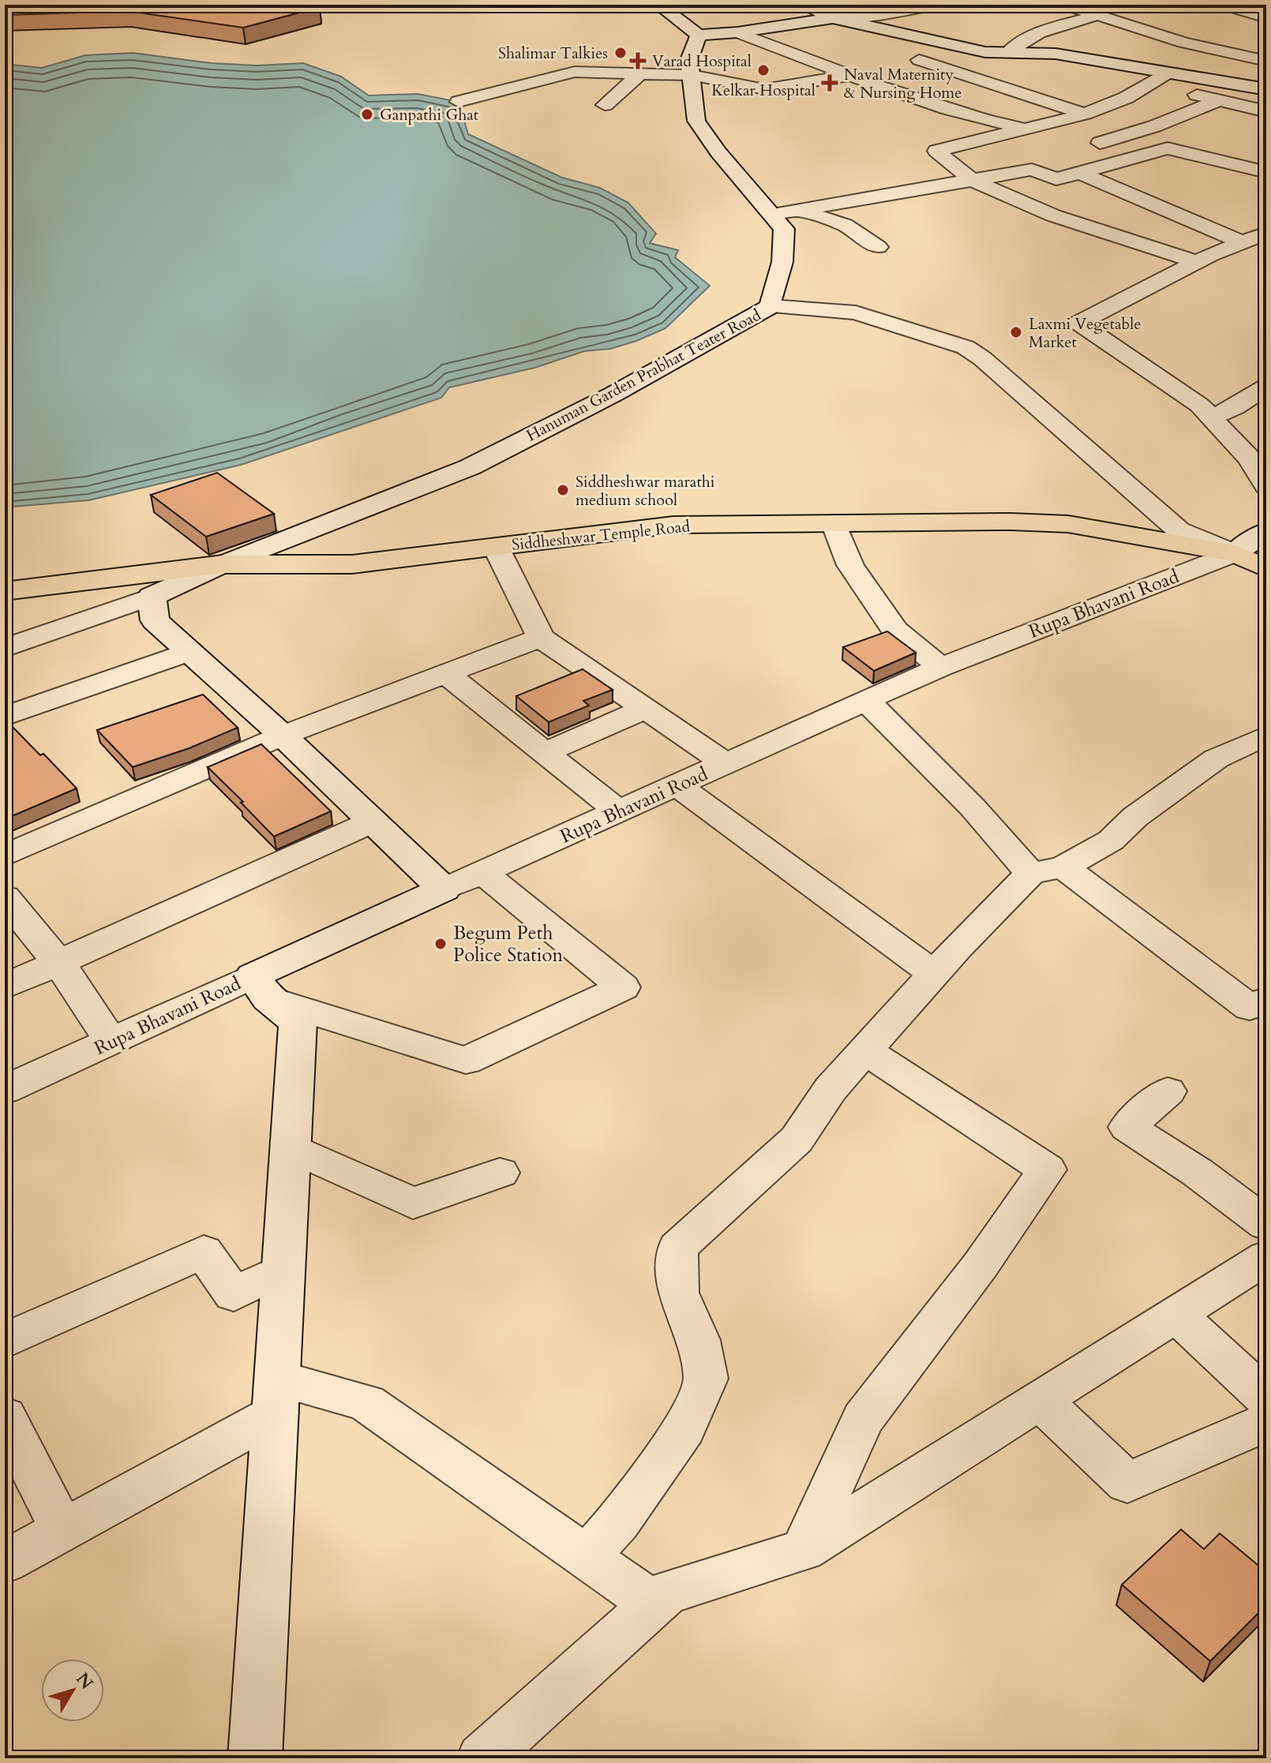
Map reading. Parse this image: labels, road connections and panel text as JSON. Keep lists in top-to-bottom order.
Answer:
{
  "streets": {
    "highway": ["Siddheshwar Temple Road"],
    "street": ["Hanuman Garden Prabhat Teater Road", "Rupa Bhavani Road"]
  },
  "crossings": [
    ["Hanuman Garden Prabhat Teater Road", "Siddheshwar Temple Road"],
    ["Siddheshwar Temple Road", "Rupa Bhavani Road"]
  ],
  "places": {
    "other": [
      "Shalimar Talkies",
      "Kelkar Hospital",
      "Ganpathi Ghat",
      "Laxmi Vegetable Market",
      "Siddheshwar marathi medium school",
      "Begum Peth Police Station"
    ],
    "health": ["Varad Hospital", "Naval Maternity & Nursing Home"]
  },
  "north": "top right"
}
